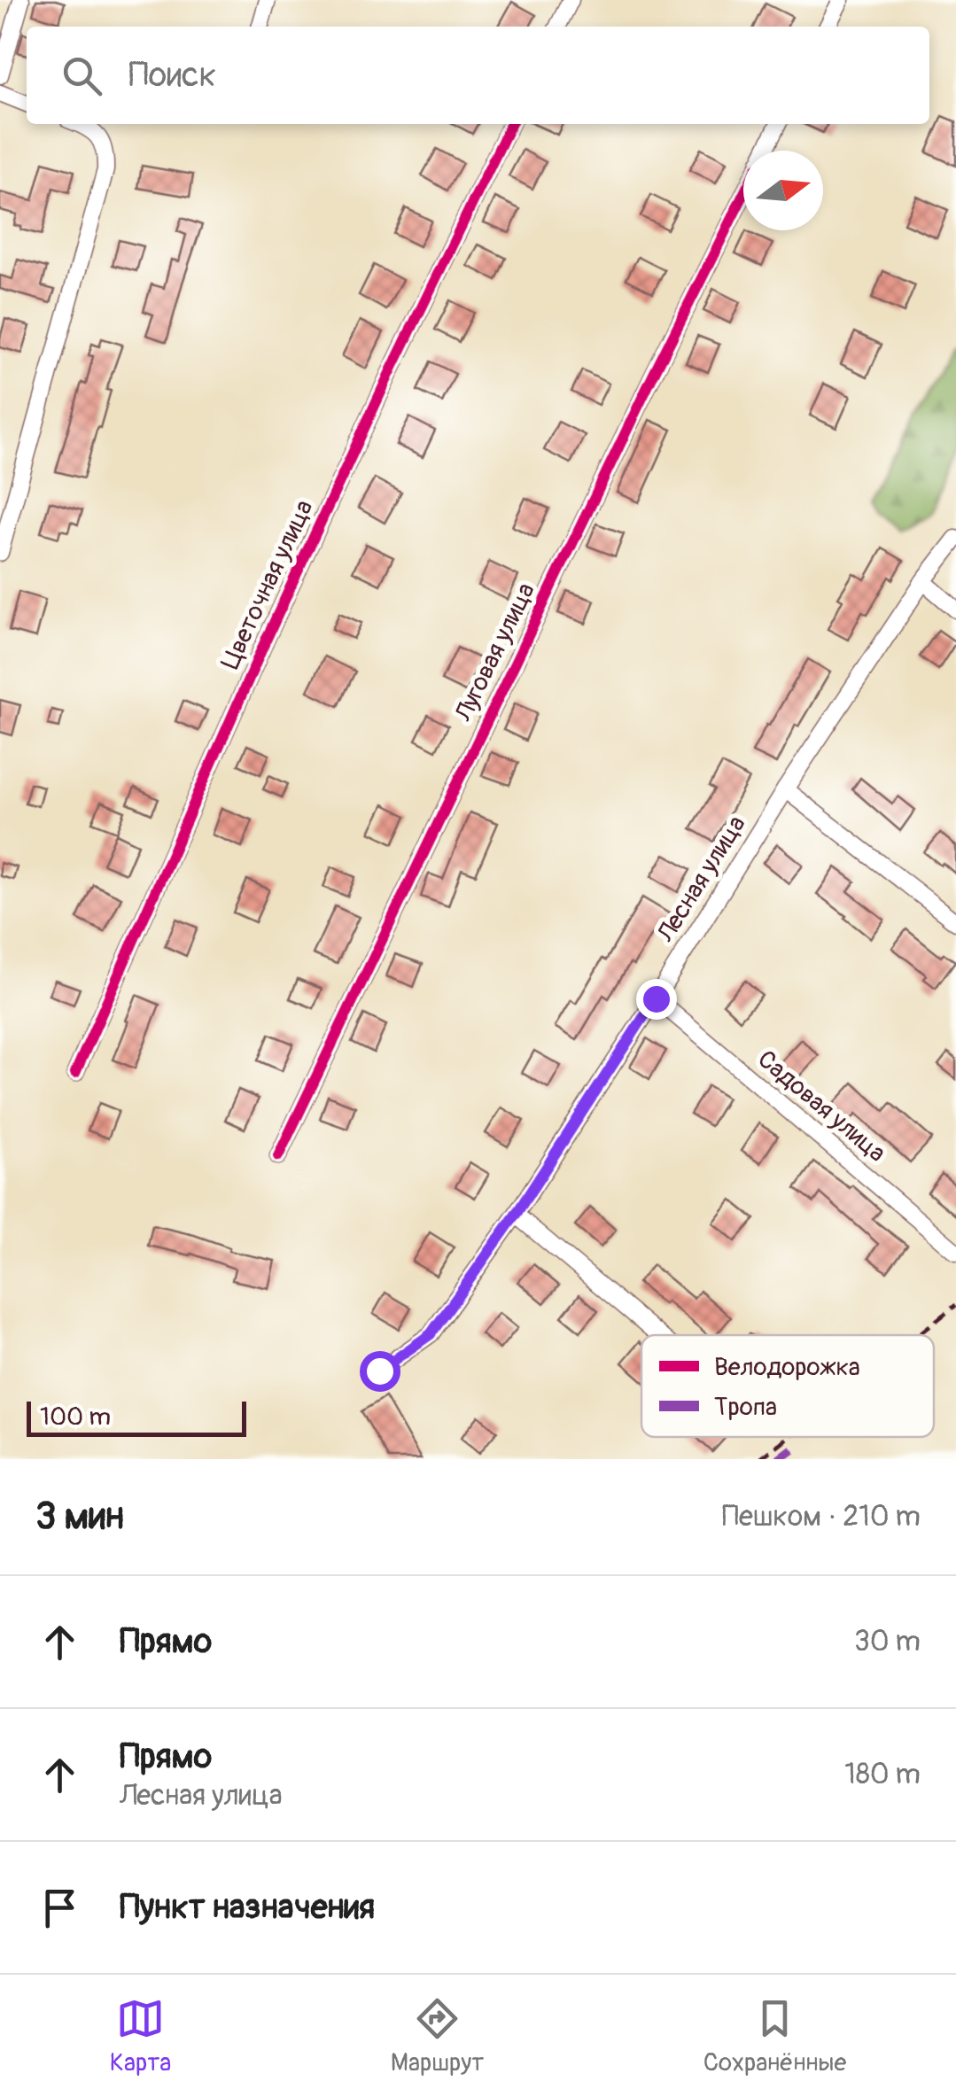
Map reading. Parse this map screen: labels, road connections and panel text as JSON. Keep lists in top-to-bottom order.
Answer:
{
  "streets": {
    "street": [
      "Цветочная улица",
      "Луговая улица",
      "Лесная улица",
      "Садовая улица"
    ]
  },
  "crossings": [
    ["Лесная улица", "Садовая улица"]
  ],
  "legend": ["Велодорожка", "Тропа"],
  "scale_bar": "100 m",
  "north": "right",
  "page": {
    "search": "Поиск",
    "scale": "100 m",
    "heading": ["3 мин", "Пешком · 210 m"],
    "list": [
      ["Прямо", "30 m"],
      ["Прямо", "Лесная улица", "180 m"],
      "Пункт назначения"
    ],
    "nav": ["Карта", "Маршрут", "Сохранённые"]
  }
}
